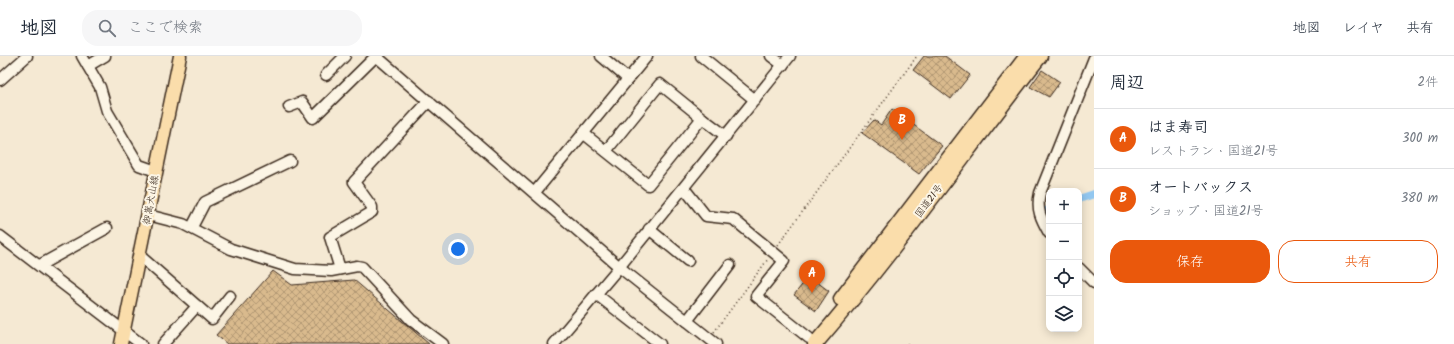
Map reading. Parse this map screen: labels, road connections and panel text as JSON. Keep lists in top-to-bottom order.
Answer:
{
  "streets": {
    "highway": ["国道21号"],
    "main road": ["御嵩犬山線"]
  },
  "page": {
    "header": "地図",
    "search": "ここで検索",
    "nav": ["地図", "レイヤ", "共有"],
    "heading": ["周辺", "2件"],
    "pins": ["B", "A"],
    "list": [
      {
        "mark": "A",
        "name": "はま寿司",
        "note": "レストラン · 国道21号",
        "value": "300 m"
      },
      {
        "mark": "B",
        "name": "オートバックス",
        "note": "ショップ · 国道21号",
        "value": "380 m"
      }
    ],
    "map_buttons": ["+", "−"],
    "buttons": ["保存", "共有"]
  }
}
